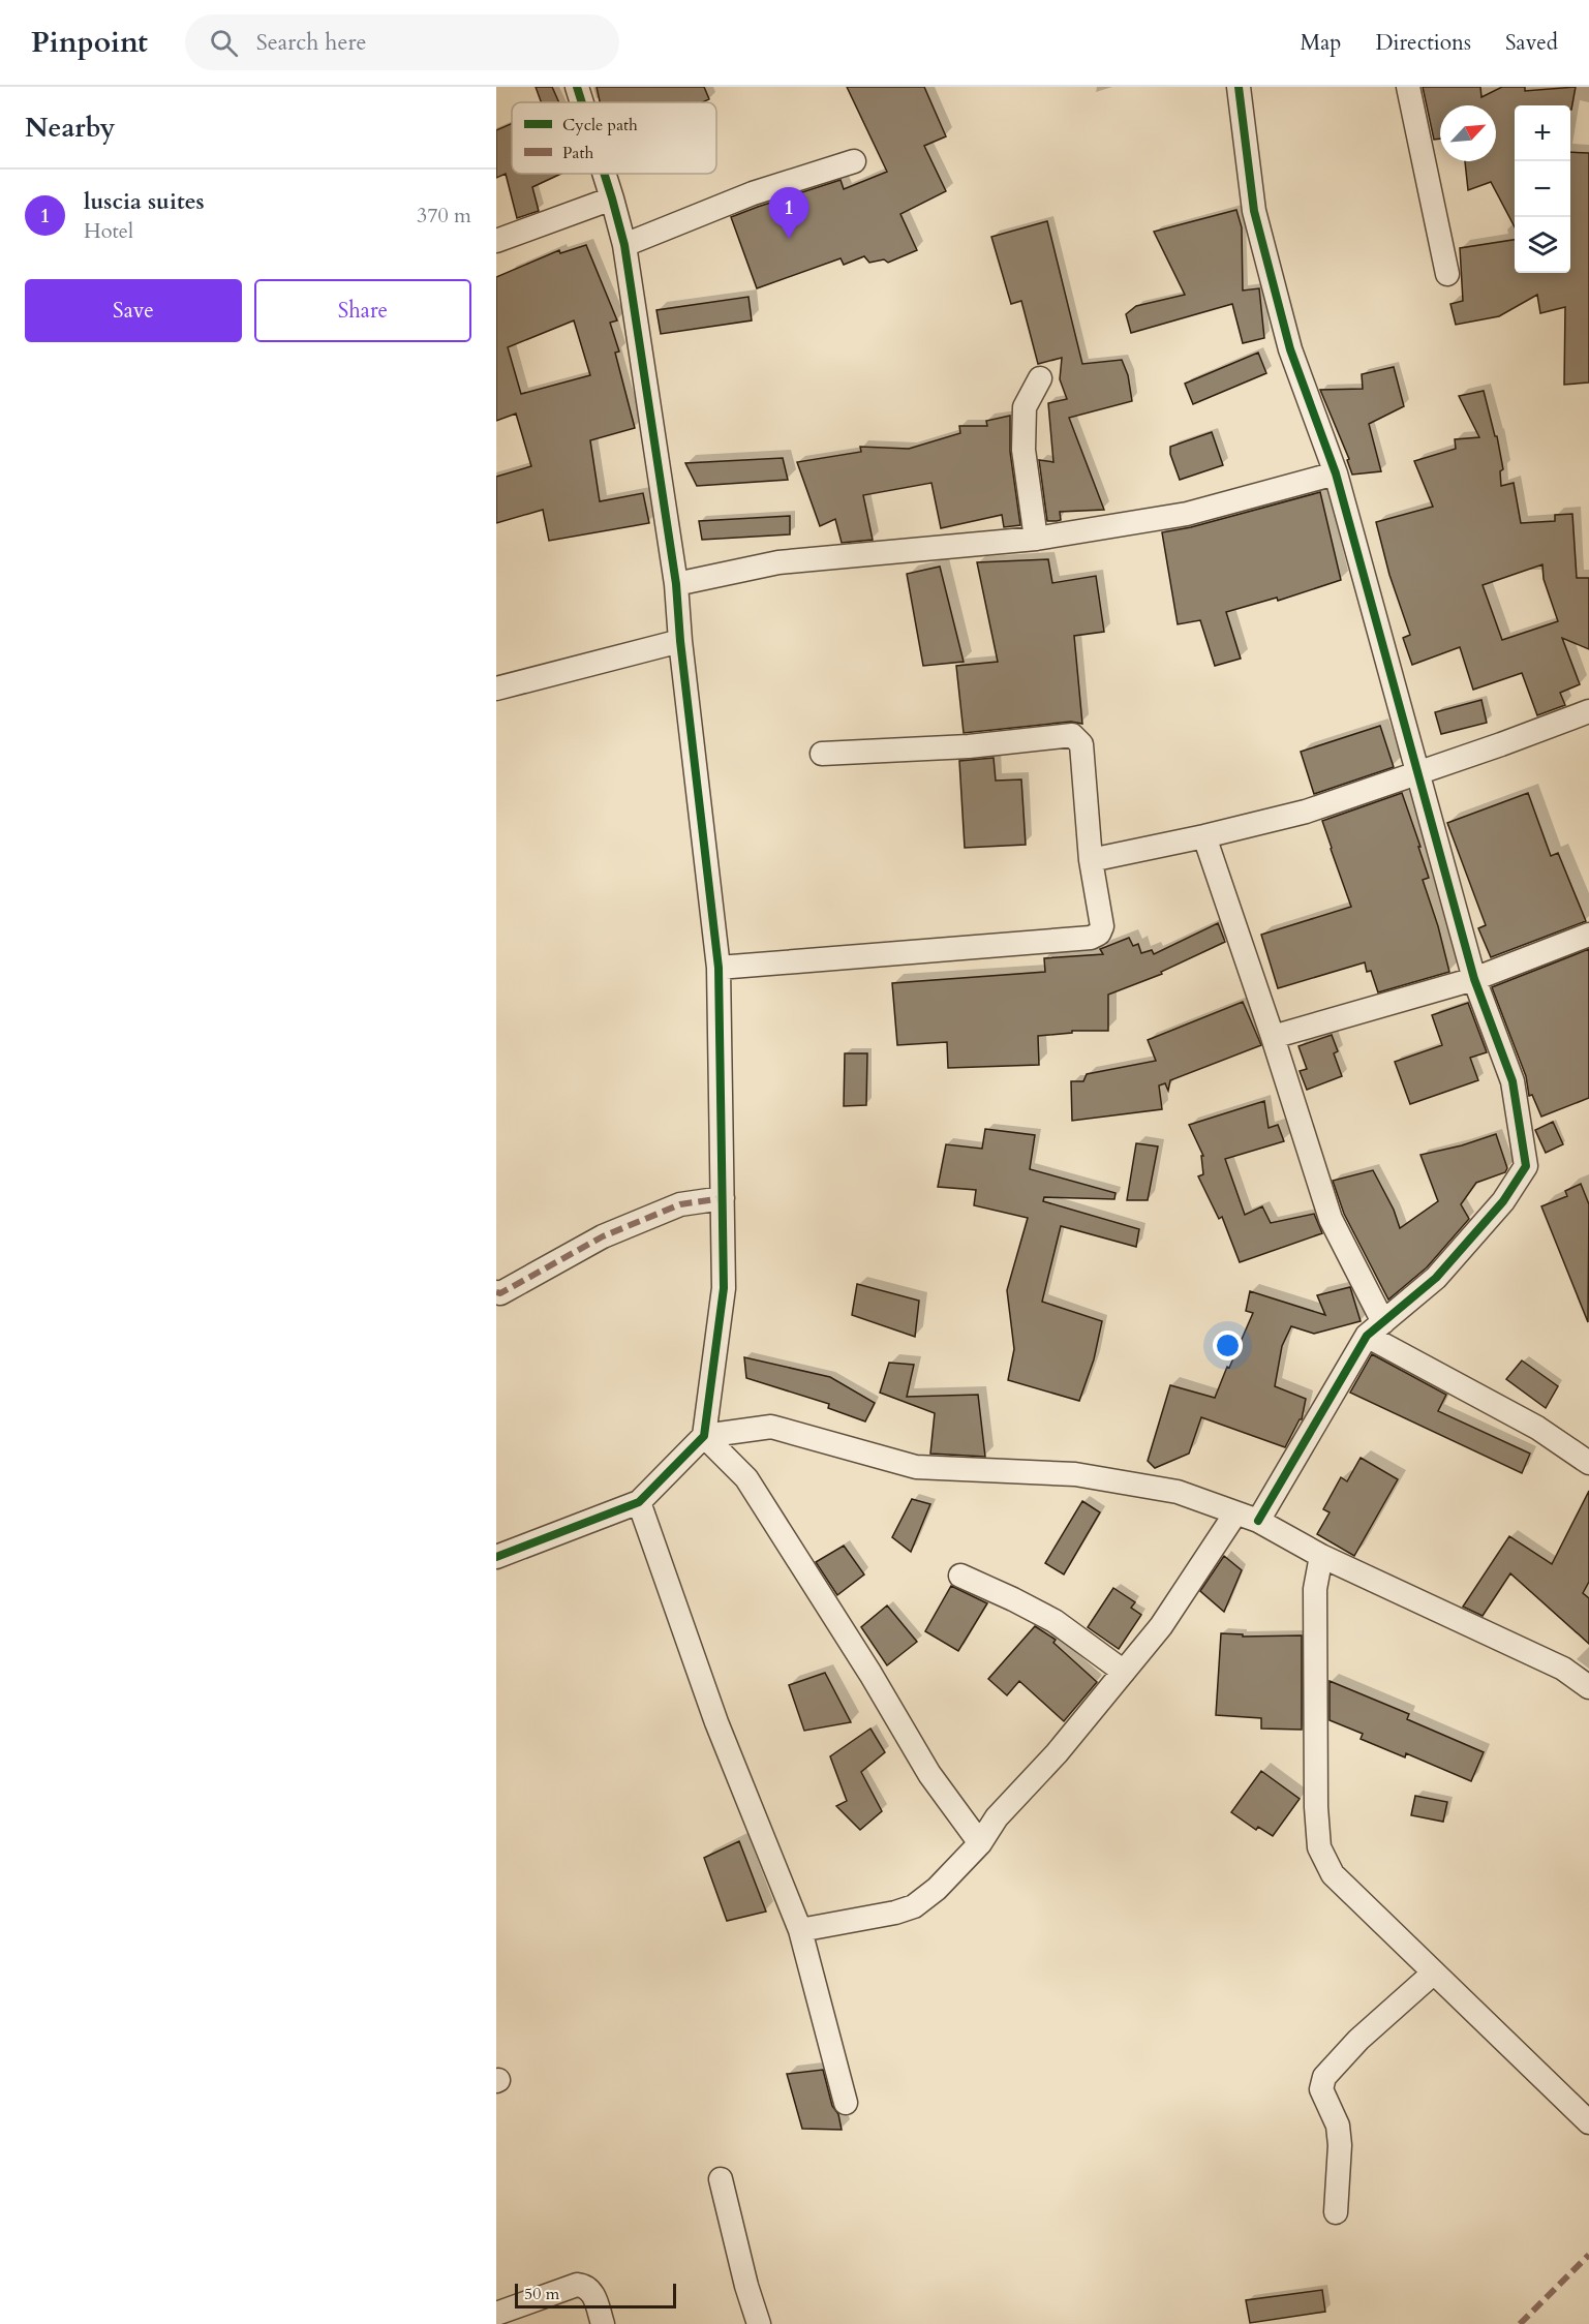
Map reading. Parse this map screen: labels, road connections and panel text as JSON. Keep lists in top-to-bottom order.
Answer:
{
  "legend": ["Cycle path", "Path"],
  "scale_bar": "50 m",
  "north": "top right",
  "page": {
    "header": "Pinpoint",
    "search": "Search here",
    "nav": ["Map", "Directions", "Saved"],
    "heading": "Nearby",
    "map_buttons": ["+", "−"],
    "list": [
      {
        "mark": "1",
        "name": "luscia suites",
        "note": "Hotel",
        "value": "370 m"
      }
    ],
    "pins": "1",
    "buttons": ["Save", "Share"],
    "scale": "50 m"
  }
}
